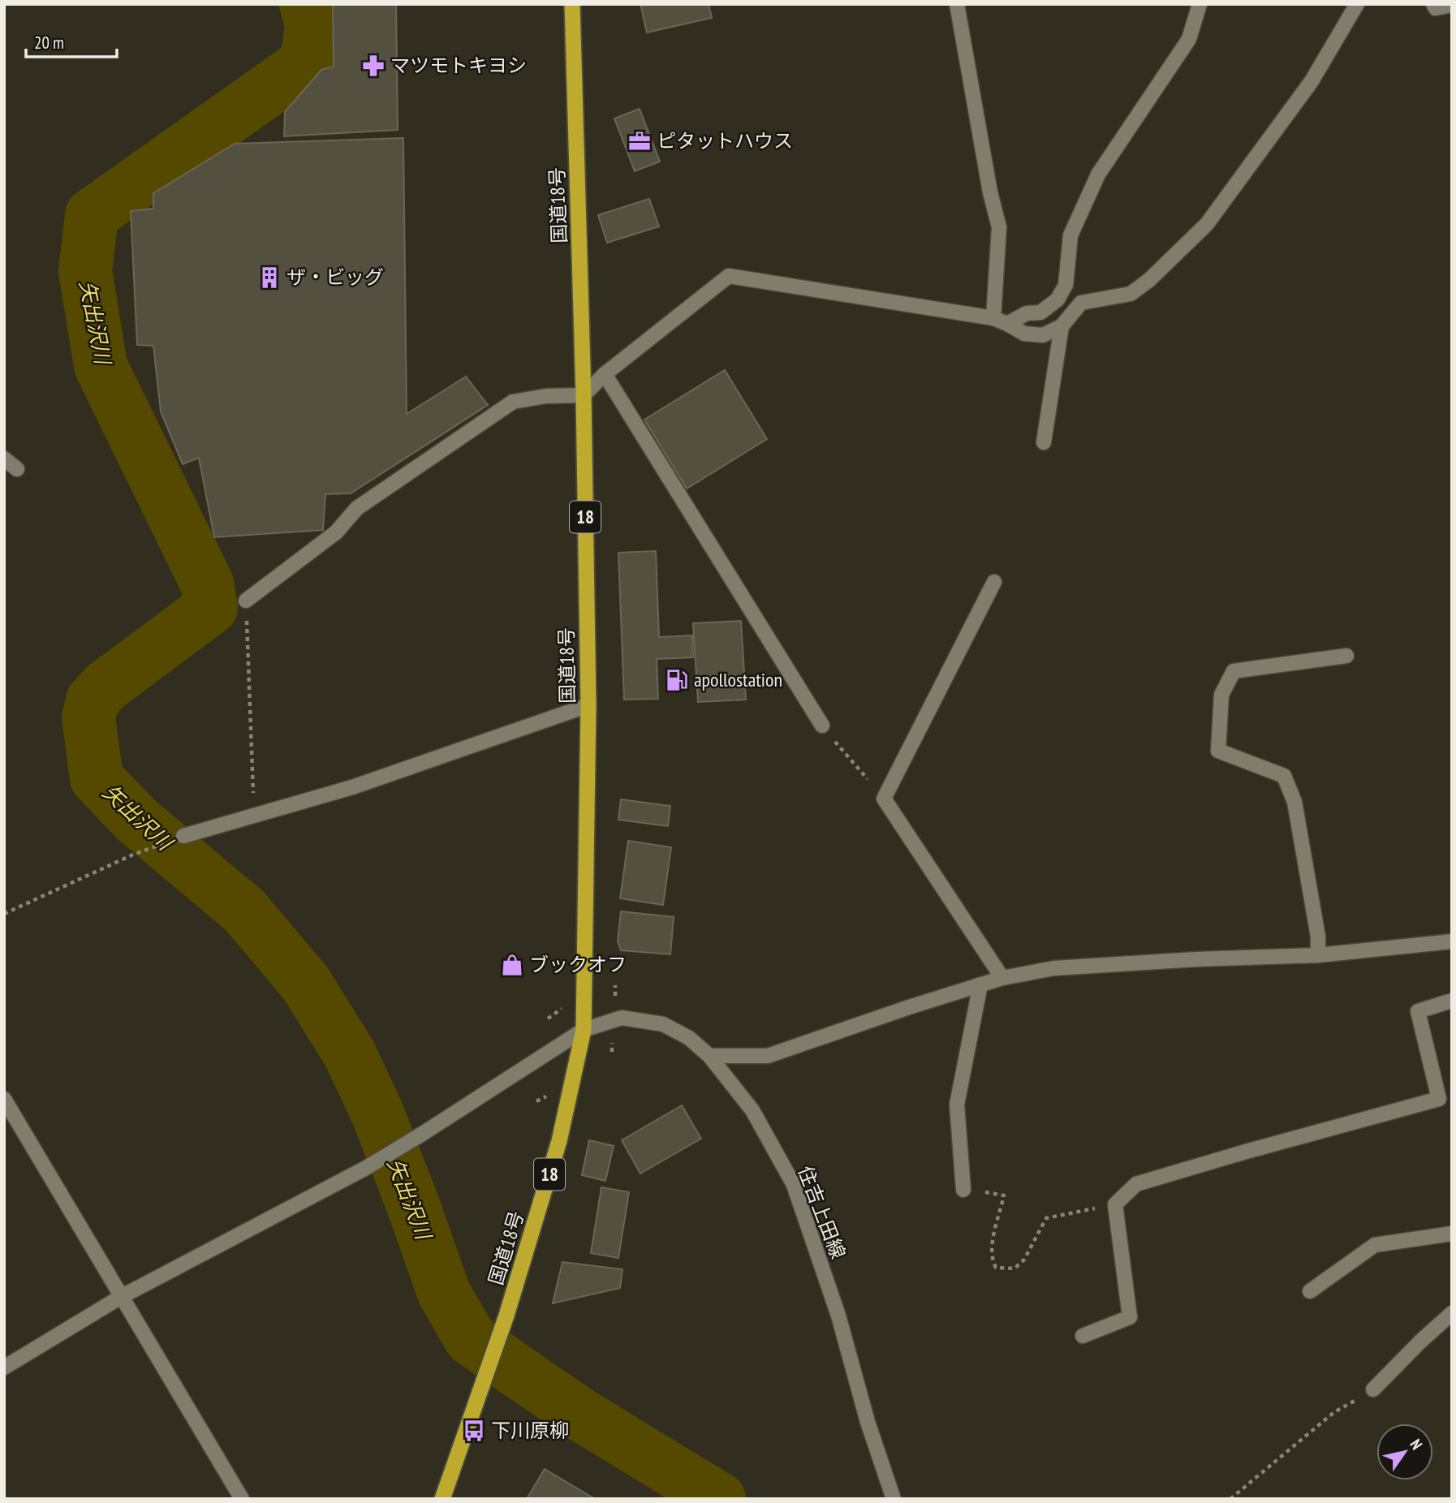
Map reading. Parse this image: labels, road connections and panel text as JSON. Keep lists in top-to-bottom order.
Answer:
{
  "streets": {
    "highway": ["国道18号", "18"],
    "street": ["住吉上田線"]
  },
  "crossings": [
    ["国道18号", "住吉上田線"]
  ],
  "water": ["矢出沢川"],
  "places": {
    "pharmacy": ["マツモトキヨシ"],
    "office": ["ピタットハウス"],
    "building": ["ザ・ビッグ"],
    "fuel station": ["apollostation"],
    "shop": ["ブックオフ"],
    "bus stop": ["下川原柳"]
  },
  "scale_bar": "20 m",
  "north": "top right"
}
